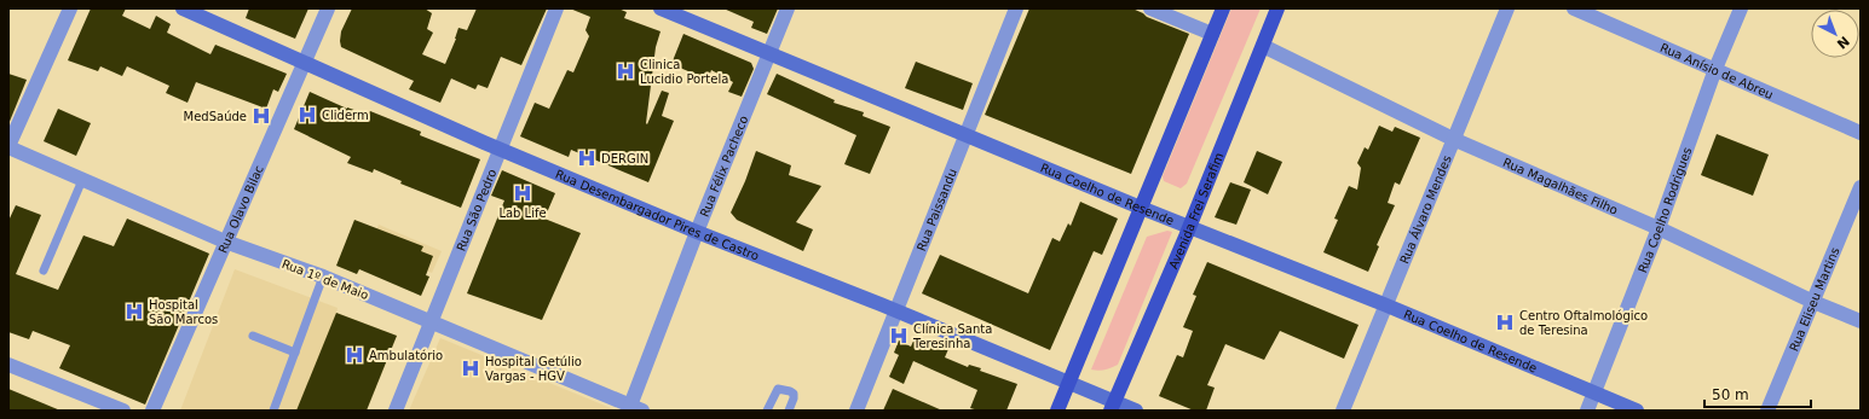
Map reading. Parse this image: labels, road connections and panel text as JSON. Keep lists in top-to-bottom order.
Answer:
{
  "streets": {
    "main road": ["Rua Coelho de Resende", "Avenida Frei Serafim", "Rua Desembargador Pires de Castro"],
    "street": [
      "Rua Anísio de Abreu",
      "Rua Félix Pacheco",
      "Rua Magalhães Filho",
      "Rua Olavo Bilac",
      "Rua São Pedro",
      "Rua Paissandu",
      "Rua Álvaro Mendes",
      "Rua Coelho Rodrigues",
      "Rua 1º de Maio",
      "Rua Eliseu Martins"
    ]
  },
  "crossings": [
    ["Rua Anísio de Abreu", "Rua Coelho Rodrigues"],
    ["Rua Félix Pacheco", "Rua Coelho de Resende"],
    ["Rua Félix Pacheco", "Rua Desembargador Pires de Castro"],
    ["Rua Félix Pacheco", "Rua 1º de Maio"],
    ["Rua Magalhães Filho", "Rua Álvaro Mendes"],
    ["Rua Magalhães Filho", "Avenida Frei Serafim"],
    ["Rua Magalhães Filho", "Rua Coelho Rodrigues"],
    ["Rua Magalhães Filho", "Rua Eliseu Martins"],
    ["Rua Coelho de Resende", "Rua Paissandu"],
    ["Rua Coelho de Resende", "Rua Álvaro Mendes"],
    ["Rua Coelho de Resende", "Avenida Frei Serafim"],
    ["Rua Coelho de Resende", "Rua Coelho Rodrigues"],
    ["Rua Olavo Bilac", "Rua Desembargador Pires de Castro"],
    ["Rua Olavo Bilac", "Rua 1º de Maio"],
    ["Rua São Pedro", "Rua Desembargador Pires de Castro"],
    ["Rua São Pedro", "Rua 1º de Maio"],
    ["Rua Paissandu", "Rua Desembargador Pires de Castro"],
    ["Avenida Frei Serafim", "Rua Desembargador Pires de Castro"]
  ],
  "places": {
    "hospital": [
      "Clinica Lucidio Portela",
      "Cliderm",
      "MedSaúde",
      "DERGIN",
      "Lab Life",
      "Hospital São Marcos",
      "Centro Oftalmológico de Teresina",
      "Clínica Santa Teresinha",
      "Ambulatório",
      "Hospital Getúlio Vargas - HGV"
    ]
  },
  "scale_bar": "50 m",
  "north": "bottom right"
}
